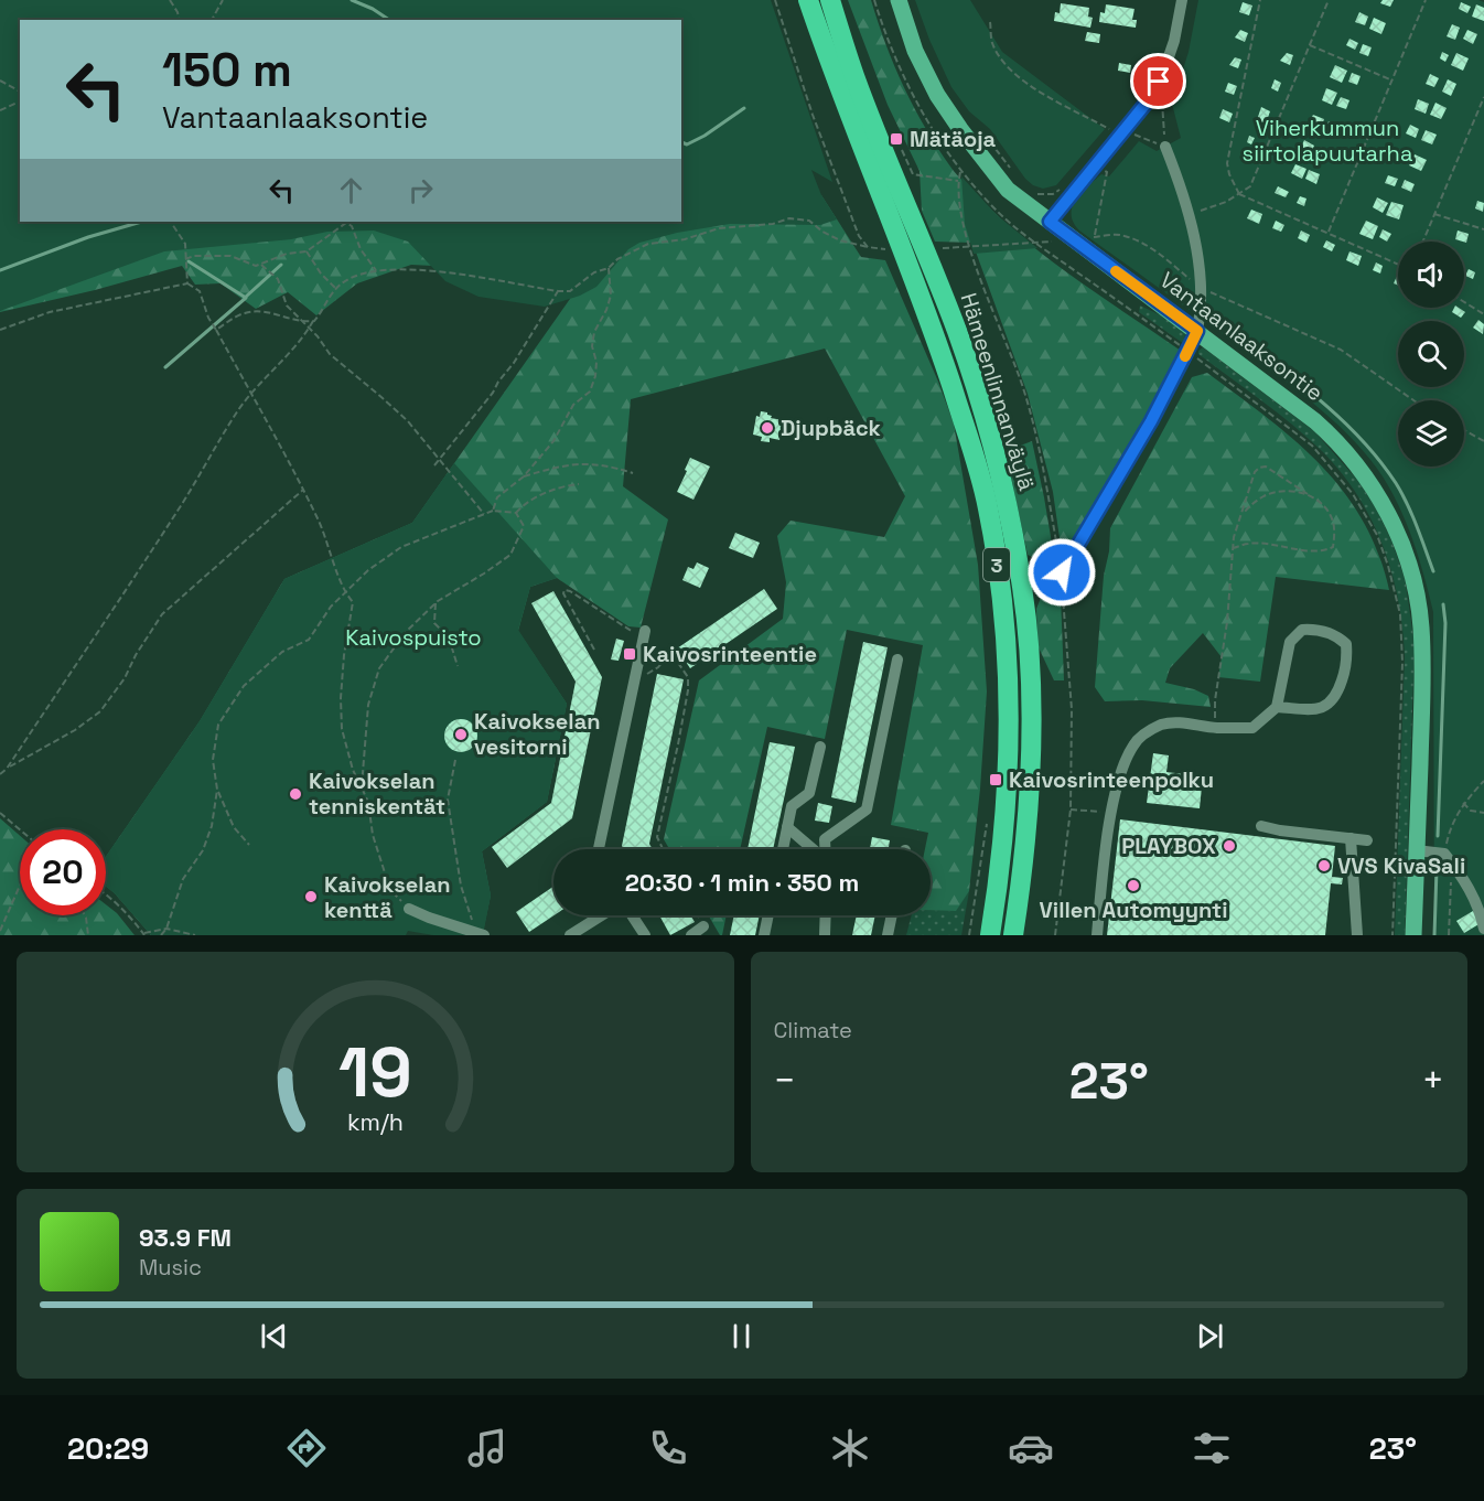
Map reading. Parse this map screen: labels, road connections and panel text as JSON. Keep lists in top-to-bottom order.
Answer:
{
  "streets": {
    "highway": ["Hämeenlinnanväylä", "3"],
    "main road": ["Vantaanlaaksontie"]
  },
  "parks": ["Viherkummun siirtolapuutarha", "Kaivospuisto"],
  "places": {
    "transit": ["Mätäoja", "Kaivosrinteentie", "Kaivosrinteenpolku"],
    "other": [
      "Djupbäck",
      "Kaivokselan vesitorni",
      "Kaivokselan tenniskentät",
      "PLAYBOX",
      "VVS KivaSali",
      "Villen Automyynti",
      "Kaivokselan kenttä"
    ]
  },
  "page": {
    "turn": ["150 m", "Vantaanlaaksontie"],
    "limit": "20",
    "trip": "20:30 · 1 min · 350 m",
    "tile": "Climate",
    "heat": ["−", "23°", "+"],
    "song": ["93.9 FM", "Music"],
    "tabs": ["20:29", "23°"],
    "gauge": ["19", "km/h"]
  }
}
